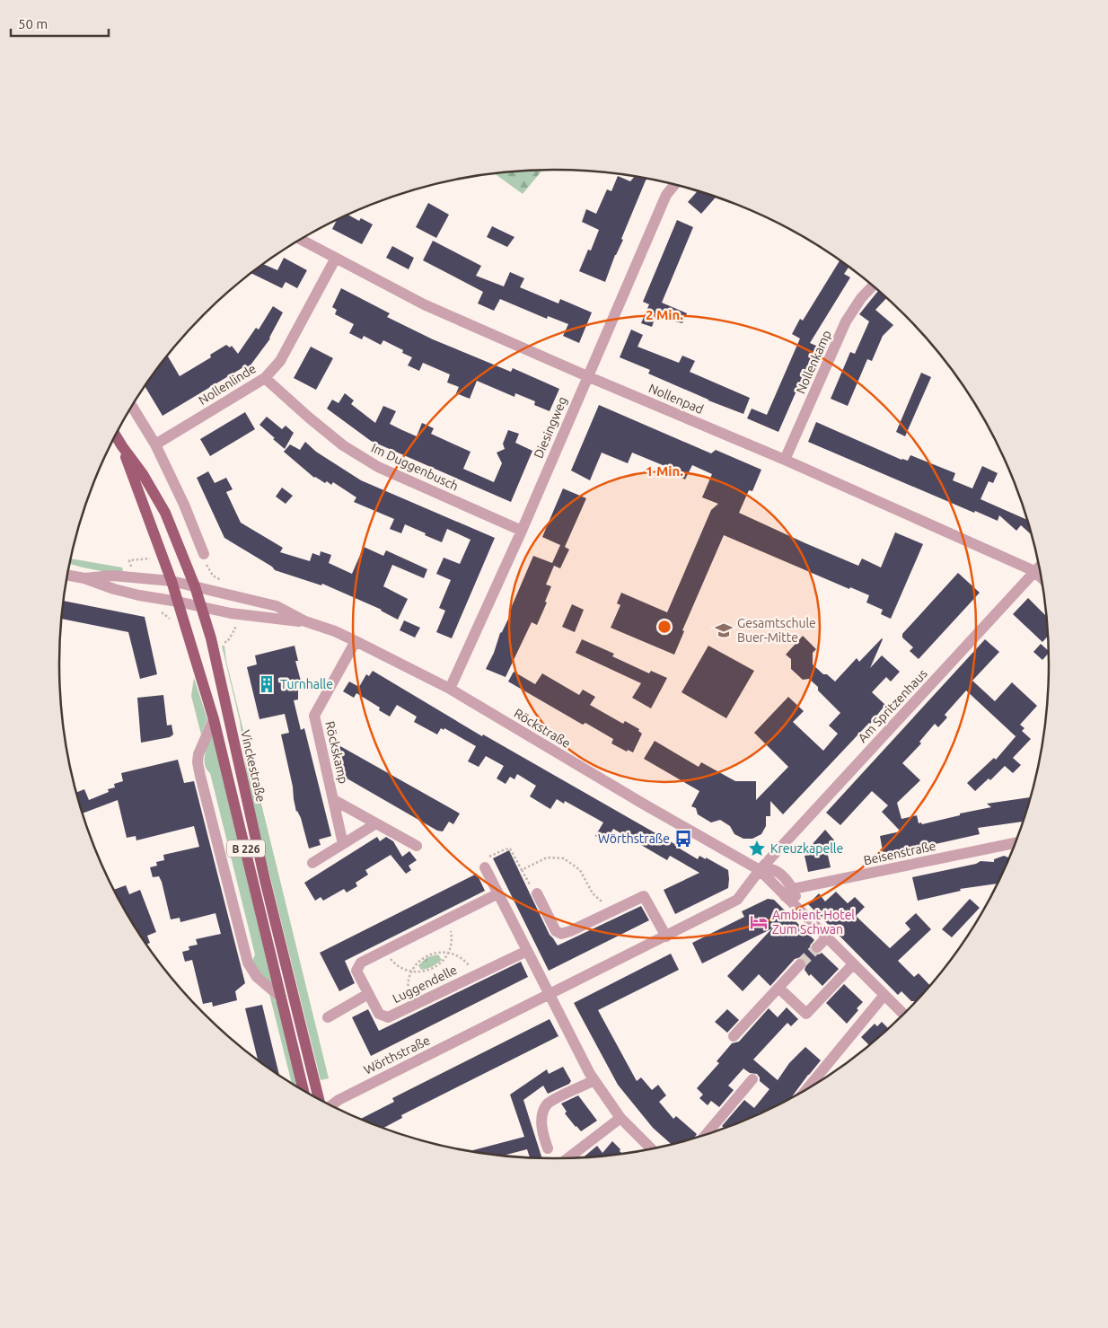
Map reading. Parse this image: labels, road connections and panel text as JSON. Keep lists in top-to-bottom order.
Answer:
{
  "streets": {
    "main road": ["Vinckestraße", "B 226"],
    "street": [
      "Nollenkamp",
      "Nollenlinde",
      "Nollenpad",
      "Diesingweg",
      "Im Duggenbusch",
      "Am Spritzenhaus",
      "Röckstraße",
      "Röckskamp",
      "Beisenstraße",
      "Luggendelle",
      "Wörthstraße"
    ]
  },
  "crossings": [
    ["Nollenkamp", "Nollenpad"],
    ["Nollenlinde", "Nollenpad"],
    ["Nollenlinde", "Im Duggenbusch"],
    ["Nollenpad", "Diesingweg"],
    ["Nollenpad", "Am Spritzenhaus"],
    ["Diesingweg", "Im Duggenbusch"],
    ["Diesingweg", "Röckstraße"],
    ["Am Spritzenhaus", "Röckstraße"],
    ["Am Spritzenhaus", "Wörthstraße"],
    ["Röckstraße", "Röckskamp"],
    ["Röckstraße", "Vinckestraße"],
    ["Röckstraße", "Beisenstraße"],
    ["Röckstraße", "Wörthstraße"]
  ],
  "places": {
    "school or university": ["Gesamtschule Buer-Mitte"],
    "building": ["Turnhalle"],
    "bus stop": ["Wörthstraße"],
    "place": ["Kreuzkapelle"],
    "hotel": ["Ambient Hotel Zum Schwan"]
  },
  "scale_bar": "50 m",
  "rings": ["2 Min.", "1 Min."]
}
